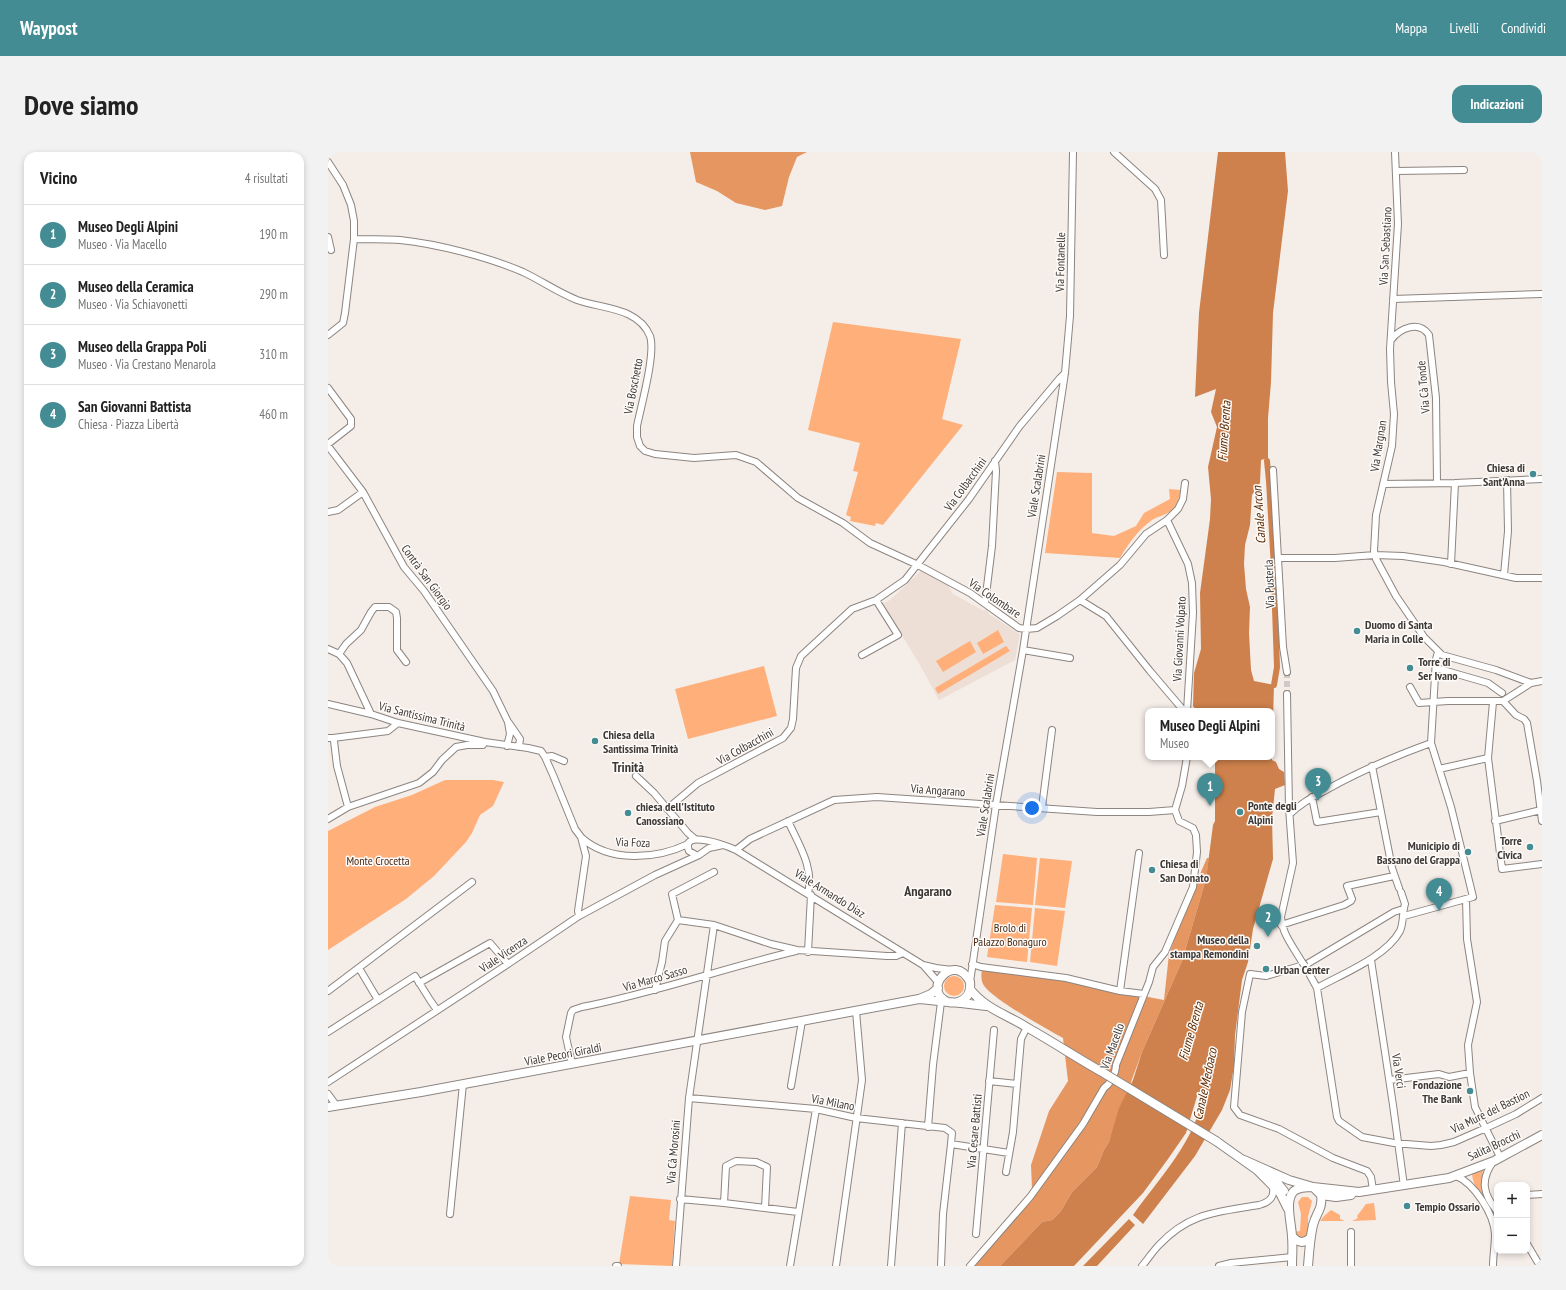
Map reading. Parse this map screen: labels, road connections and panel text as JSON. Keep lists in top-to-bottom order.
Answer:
{
  "streets": {
    "main road": ["Viale Armando Diaz", "Viale Pecori Giraldi", "Salita Brocchi"],
    "street": [
      "Via San Sebastiano",
      "Via Fontanelle",
      "Via Boschetto",
      "Via Cà Tonde",
      "Via Margnan",
      "Via Colbacchini",
      "Viale Scalabrini",
      "Contrà San Giorgio",
      "Via Pusterla",
      "Via Colombare",
      "Via Giovanni Volpato",
      "Via Santissima Trinità",
      "Via Angarano",
      "Via Foza",
      "Viale Vicenza",
      "Via Marco Sasso",
      "Via Macello",
      "Via Verci",
      "Via Milano",
      "Via Mure del Bastion",
      "Via Cesare Battisti",
      "Via Cà Morosini"
    ]
  },
  "crossings": [
    ["Via San Sebastiano", "Via Cà Tonde"],
    ["Via San Sebastiano", "Via Margnan"],
    ["Via Fontanelle", "Via Colbacchini"],
    ["Via Fontanelle", "Viale Scalabrini"],
    ["Via Boschetto", "Via Colbacchini"],
    ["Via Boschetto", "Via Colombare"],
    ["Via Cà Tonde", "Via Margnan"],
    ["Via Colbacchini", "Viale Scalabrini"],
    ["Via Colbacchini", "Via Colombare"],
    ["Viale Scalabrini", "Via Colombare"],
    ["Viale Scalabrini", "Via Angarano"],
    ["Viale Scalabrini", "Viale Armando Diaz"],
    ["Viale Scalabrini", "Viale Pecori Giraldi"],
    ["Contrà San Giorgio", "Via Santissima Trinità"],
    ["Via Colombare", "Via Giovanni Volpato"],
    ["Via Angarano", "Viale Armando Diaz"],
    ["Via Angarano", "Via Macello"],
    ["Via Foza", "Viale Armando Diaz"],
    ["Viale Armando Diaz", "Viale Pecori Giraldi"],
    ["Via Marco Sasso", "Viale Pecori Giraldi"],
    ["Via Marco Sasso", "Via Cà Morosini"],
    ["Viale Pecori Giraldi", "Via Cà Morosini"],
    ["Via Verci", "Via Mure del Bastion"],
    ["Via Verci", "Salita Brocchi"],
    ["Via Milano", "Via Cà Morosini"]
  ],
  "districts": ["Trinità", "Angarano"],
  "water": ["Fiume Brenta", "Canale Arcon", "Canale Medoaco"],
  "parks": ["Monte Crocetta", "Brolo di Palazzo Bonaguro"],
  "places": [
    "Chiesa di Sant'Anna",
    "Duomo di Santa Maria in Colle",
    "Torre di Ser Ivano",
    "Chiesa della Santissima Trinità",
    "Ponte degli Alpini",
    "chiesa dell'Istituto Canossiano",
    "Torre Civica",
    "Municipio di Bassano del Grappa",
    "Chiesa di San Donato",
    "Museo della stampa Remondini",
    "Urban Center",
    "Fondazione The Bank",
    "Tempio Ossario"
  ],
  "page": {
    "header": "Waypost",
    "nav": ["Mappa", "Livelli", "Condividi"],
    "buttons": "Indicazioni",
    "title": "Dove siamo",
    "heading": ["Vicino", "4 risultati"],
    "list": [
      {
        "mark": "1",
        "name": "Museo Degli Alpini",
        "note": "Museo · Via Macello",
        "value": "190 m"
      },
      {
        "mark": "2",
        "name": "Museo della Ceramica",
        "note": "Museo · Via Schiavonetti",
        "value": "290 m"
      },
      {
        "mark": "3",
        "name": "Museo della Grappa Poli",
        "note": "Museo · Via Crestano Menarola",
        "value": "310 m"
      },
      {
        "mark": "4",
        "name": "San Giovanni Battista",
        "note": "Chiesa · Piazza Libertà",
        "value": "460 m"
      }
    ],
    "popup": ["Museo Degli Alpini", "Museo"],
    "pins": [
      "3",
      "1",
      "4",
      "2"
    ],
    "map_buttons": ["+", "−"]
  }
}
